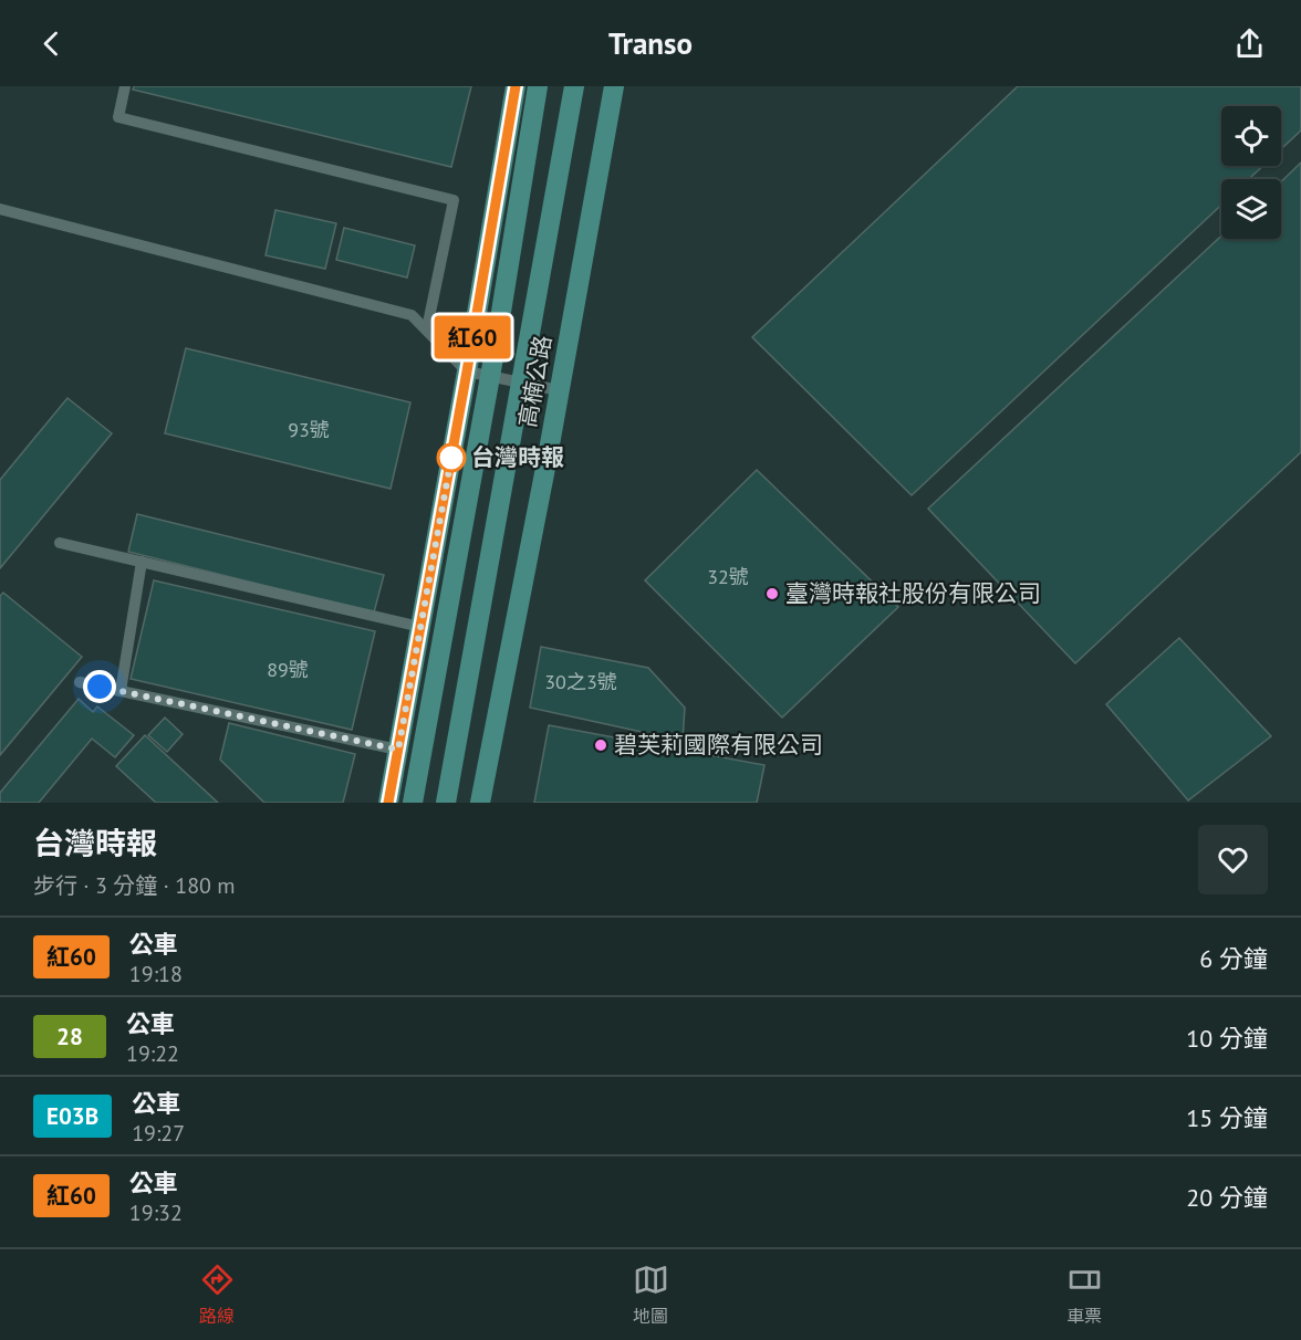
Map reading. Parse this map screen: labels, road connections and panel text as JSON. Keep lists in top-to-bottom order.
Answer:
{
  "streets": {
    "main road": ["高楠公路"]
  },
  "places": ["台灣時報", "臺灣時報社股份有限公司", "碧芙莉國際有限公司"],
  "lines": ["bus line 紅60"],
  "house_numbers": [
    "93號",
    "32號",
    "89號",
    "30之3號"
  ],
  "page": {
    "header": "Transo",
    "on_map": "紅60",
    "heading": ["台灣時報", "步行 · 3 分鐘 · 180 m"],
    "list": [
      {
        "mark": "紅60",
        "name": "公車",
        "note": "19:18",
        "value": "6 分鐘"
      },
      {
        "mark": "28",
        "name": "公車",
        "note": "19:22",
        "value": "10 分鐘"
      },
      {
        "mark": "E03B",
        "name": "公車",
        "note": "19:27",
        "value": "15 分鐘"
      },
      {
        "mark": "紅60",
        "name": "公車",
        "note": "19:32",
        "value": "20 分鐘"
      }
    ],
    "tabs": ["路線", "地圖", "車票"]
  }
}
